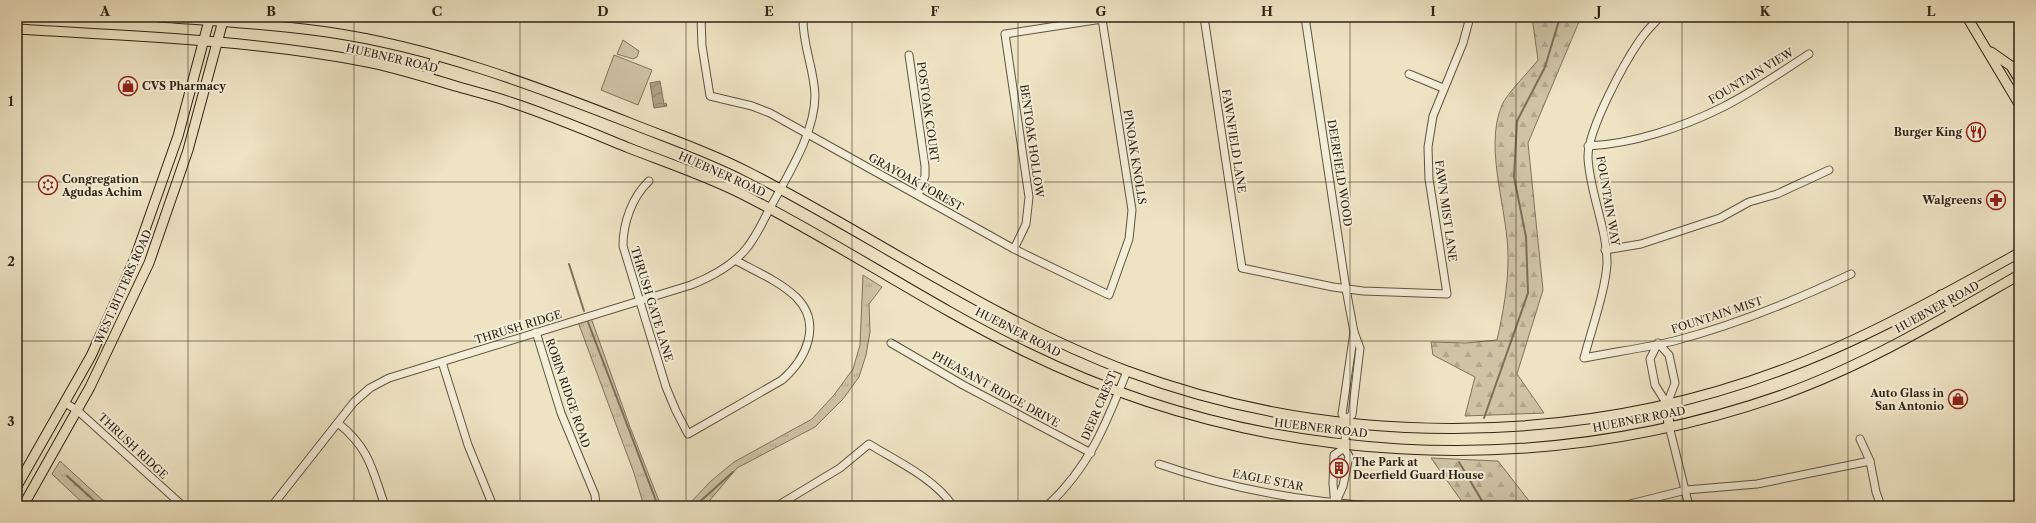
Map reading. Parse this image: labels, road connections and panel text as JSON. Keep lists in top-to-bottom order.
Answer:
{
  "streets": {
    "main road": ["HUEBNER ROAD", "WEST BITTERS ROAD"],
    "street": [
      "FOUNTAIN VIEW",
      "POSTOAK COURT",
      "BENTOAK HOLLOW",
      "FAWNFIELD LANE",
      "PINOAK KNOLLS",
      "DEERFIELD WOOD",
      "GRAYOAK FOREST",
      "FOUNTAIN WAY",
      "FAWN MIST LANE",
      "THRUSH GATE LANE",
      "FOUNTAIN MIST",
      "THRUSH RIDGE",
      "PHEASANT RIDGE DRIVE",
      "ROBIN RIDGE ROAD",
      "DEER CREST",
      "EAGLE STAR"
    ]
  },
  "crossings": [
    ["HUEBNER ROAD", "DEERFIELD WOOD"],
    ["HUEBNER ROAD", "WEST BITTERS ROAD"],
    ["HUEBNER ROAD", "THRUSH RIDGE"],
    ["HUEBNER ROAD", "DEER CREST"],
    ["FOUNTAIN VIEW", "FOUNTAIN WAY"],
    ["POSTOAK COURT", "GRAYOAK FOREST"],
    ["BENTOAK HOLLOW", "PINOAK KNOLLS"],
    ["BENTOAK HOLLOW", "GRAYOAK FOREST"],
    ["FAWNFIELD LANE", "DEERFIELD WOOD"],
    ["FAWNFIELD LANE", "FAWN MIST LANE"],
    ["PINOAK KNOLLS", "GRAYOAK FOREST"],
    ["DEERFIELD WOOD", "FAWN MIST LANE"],
    ["DEERFIELD WOOD", "EAGLE STAR"],
    ["GRAYOAK FOREST", "THRUSH RIDGE"],
    ["FOUNTAIN WAY", "FOUNTAIN MIST"],
    ["WEST BITTERS ROAD", "THRUSH RIDGE"],
    ["THRUSH GATE LANE", "THRUSH RIDGE"],
    ["THRUSH RIDGE", "ROBIN RIDGE ROAD"],
    ["PHEASANT RIDGE DRIVE", "DEER CREST"]
  ],
  "places": {
    "shop": ["CVS Pharmacy", "Auto Glass in San Antonio"],
    "restaurant": ["Burger King"],
    "synagogue": ["Congregation Agudas Achim"],
    "pharmacy": ["Walgreens"],
    "building": ["The Park at Deerfield Guard House"]
  },
  "grid": {
    "columns": [
      "A",
      "B",
      "C",
      "D",
      "E",
      "F",
      "G",
      "H",
      "I",
      "J",
      "K",
      "L"
    ],
    "rows": ["1", "2", "3"]
  }
}
